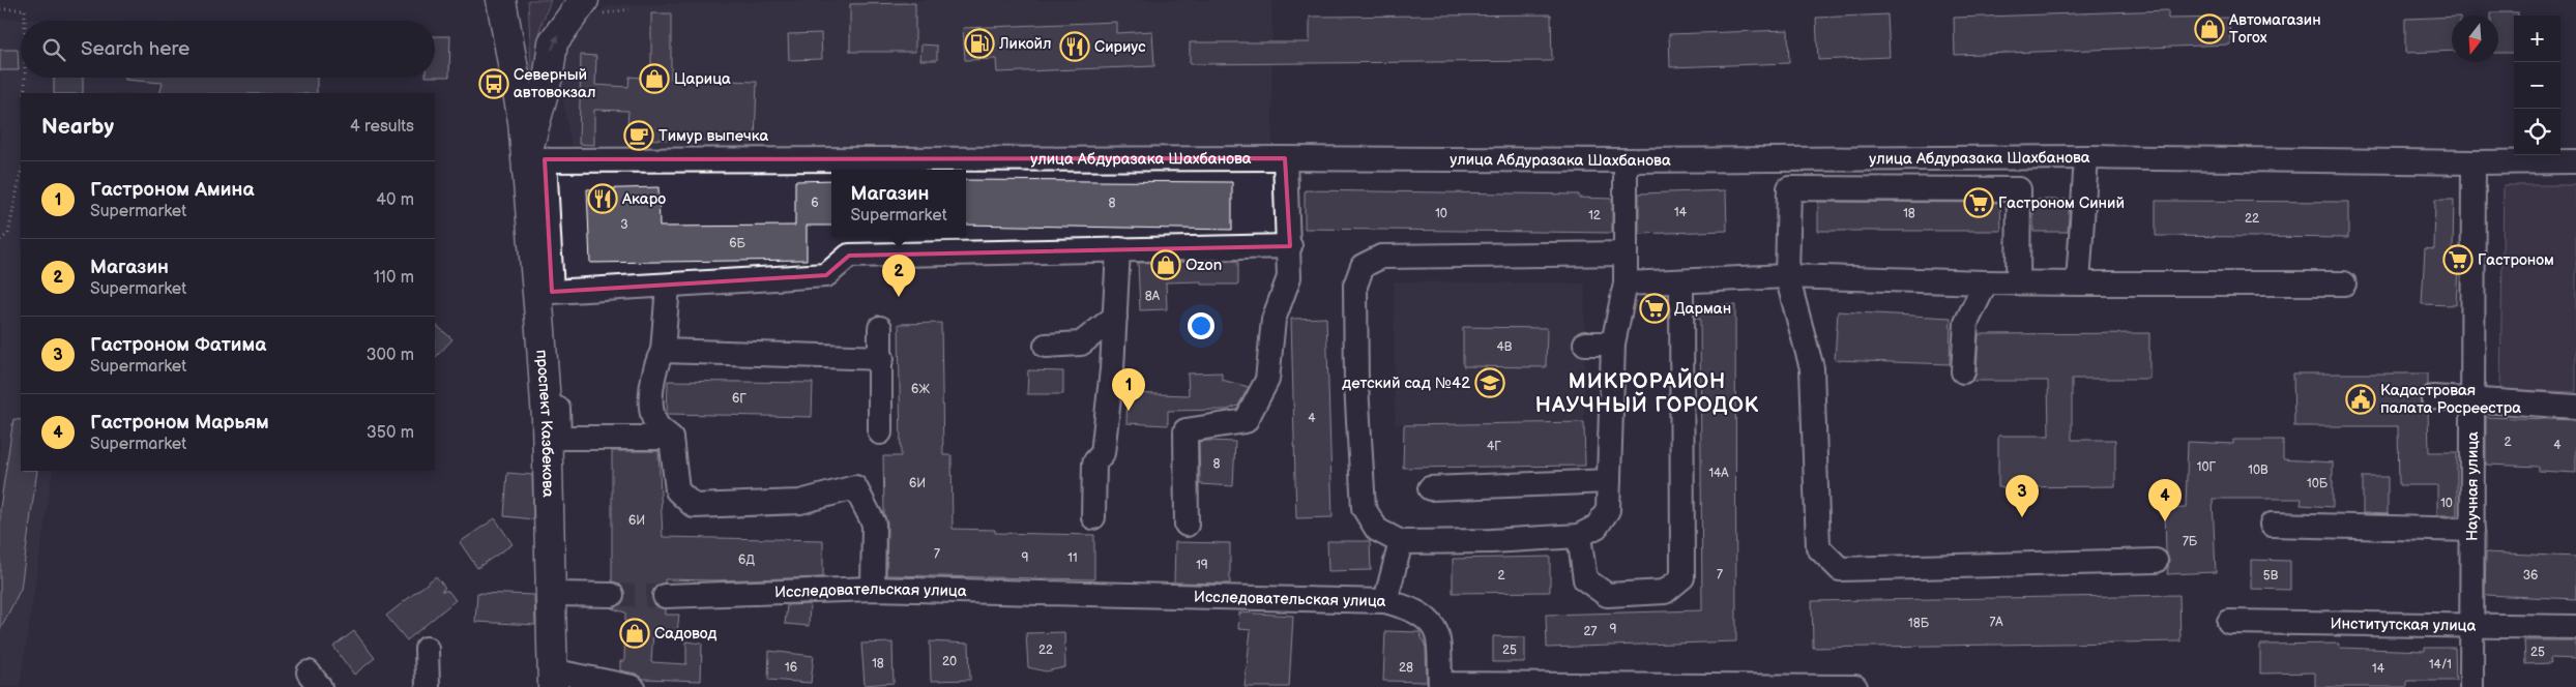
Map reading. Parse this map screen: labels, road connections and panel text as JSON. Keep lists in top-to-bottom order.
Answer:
{
  "streets": {
    "highway": ["проспект Казбекова"],
    "street": [
      "улица Абдуразака Шахбанова",
      "Научная улица",
      "Исследовательская улица",
      "Институтская улица"
    ]
  },
  "crossings": [
    ["улица Абдуразака Шахбанова", "проспект Казбекова"],
    ["улица Абдуразака Шахбанова", "Научная улица"],
    ["Научная улица", "Институтская улица"]
  ],
  "districts": ["МИКРОРАЙОН НАУЧНЫЙ ГОРОДОК"],
  "places": {
    "shop": [
      "Автомагазин Тогох",
      "Царица",
      "Ozon",
      "Садовод"
    ],
    "fuel station": ["Ликойл"],
    "restaurant": ["Сириус", "Акаро"],
    "bus stop": ["Северный автовокзал"],
    "cafe": ["Тимур выпечка"],
    "supermarket": ["Гастроном Синий", "Гастроном", "Дарман"],
    "school or university": ["детский сад №42"],
    "public building": ["Кадастровая палата Росреестра"]
  },
  "house_numbers": [
    "6",
    "8",
    "14",
    "10",
    "18",
    "12",
    "22",
    "3",
    "6Б",
    "8А",
    "4В",
    "6Ж",
    "6Г",
    "4",
    "2",
    "4",
    "4Г",
    "8",
    "10Г",
    "10В",
    "14А",
    "6И",
    "10Б",
    "10",
    "6И",
    "7Б",
    "7",
    "9",
    "11",
    "6Д",
    "19",
    "7",
    "2",
    "5В",
    "36",
    "7А",
    "18Б",
    "9",
    "27",
    "22",
    "25",
    "25",
    "20",
    "18",
    "14/1",
    "16",
    "28",
    "14"
  ],
  "north": "bottom",
  "page": {
    "map_buttons": ["+", "−"],
    "search": "Search here",
    "heading": ["Nearby", "4 results"],
    "list": [
      {
        "mark": "1",
        "name": "Гастроном Амина",
        "note": "Supermarket",
        "value": "40 m"
      },
      {
        "mark": "2",
        "name": "Магазин",
        "note": "Supermarket",
        "value": "110 m"
      },
      {
        "mark": "3",
        "name": "Гастроном Фатима",
        "note": "Supermarket",
        "value": "300 m"
      },
      {
        "mark": "4",
        "name": "Гастроном Марьям",
        "note": "Supermarket",
        "value": "350 m"
      }
    ],
    "popup": ["Магазин", "Supermarket"],
    "pins": [
      "2",
      "1",
      "3",
      "4"
    ]
  }
}
